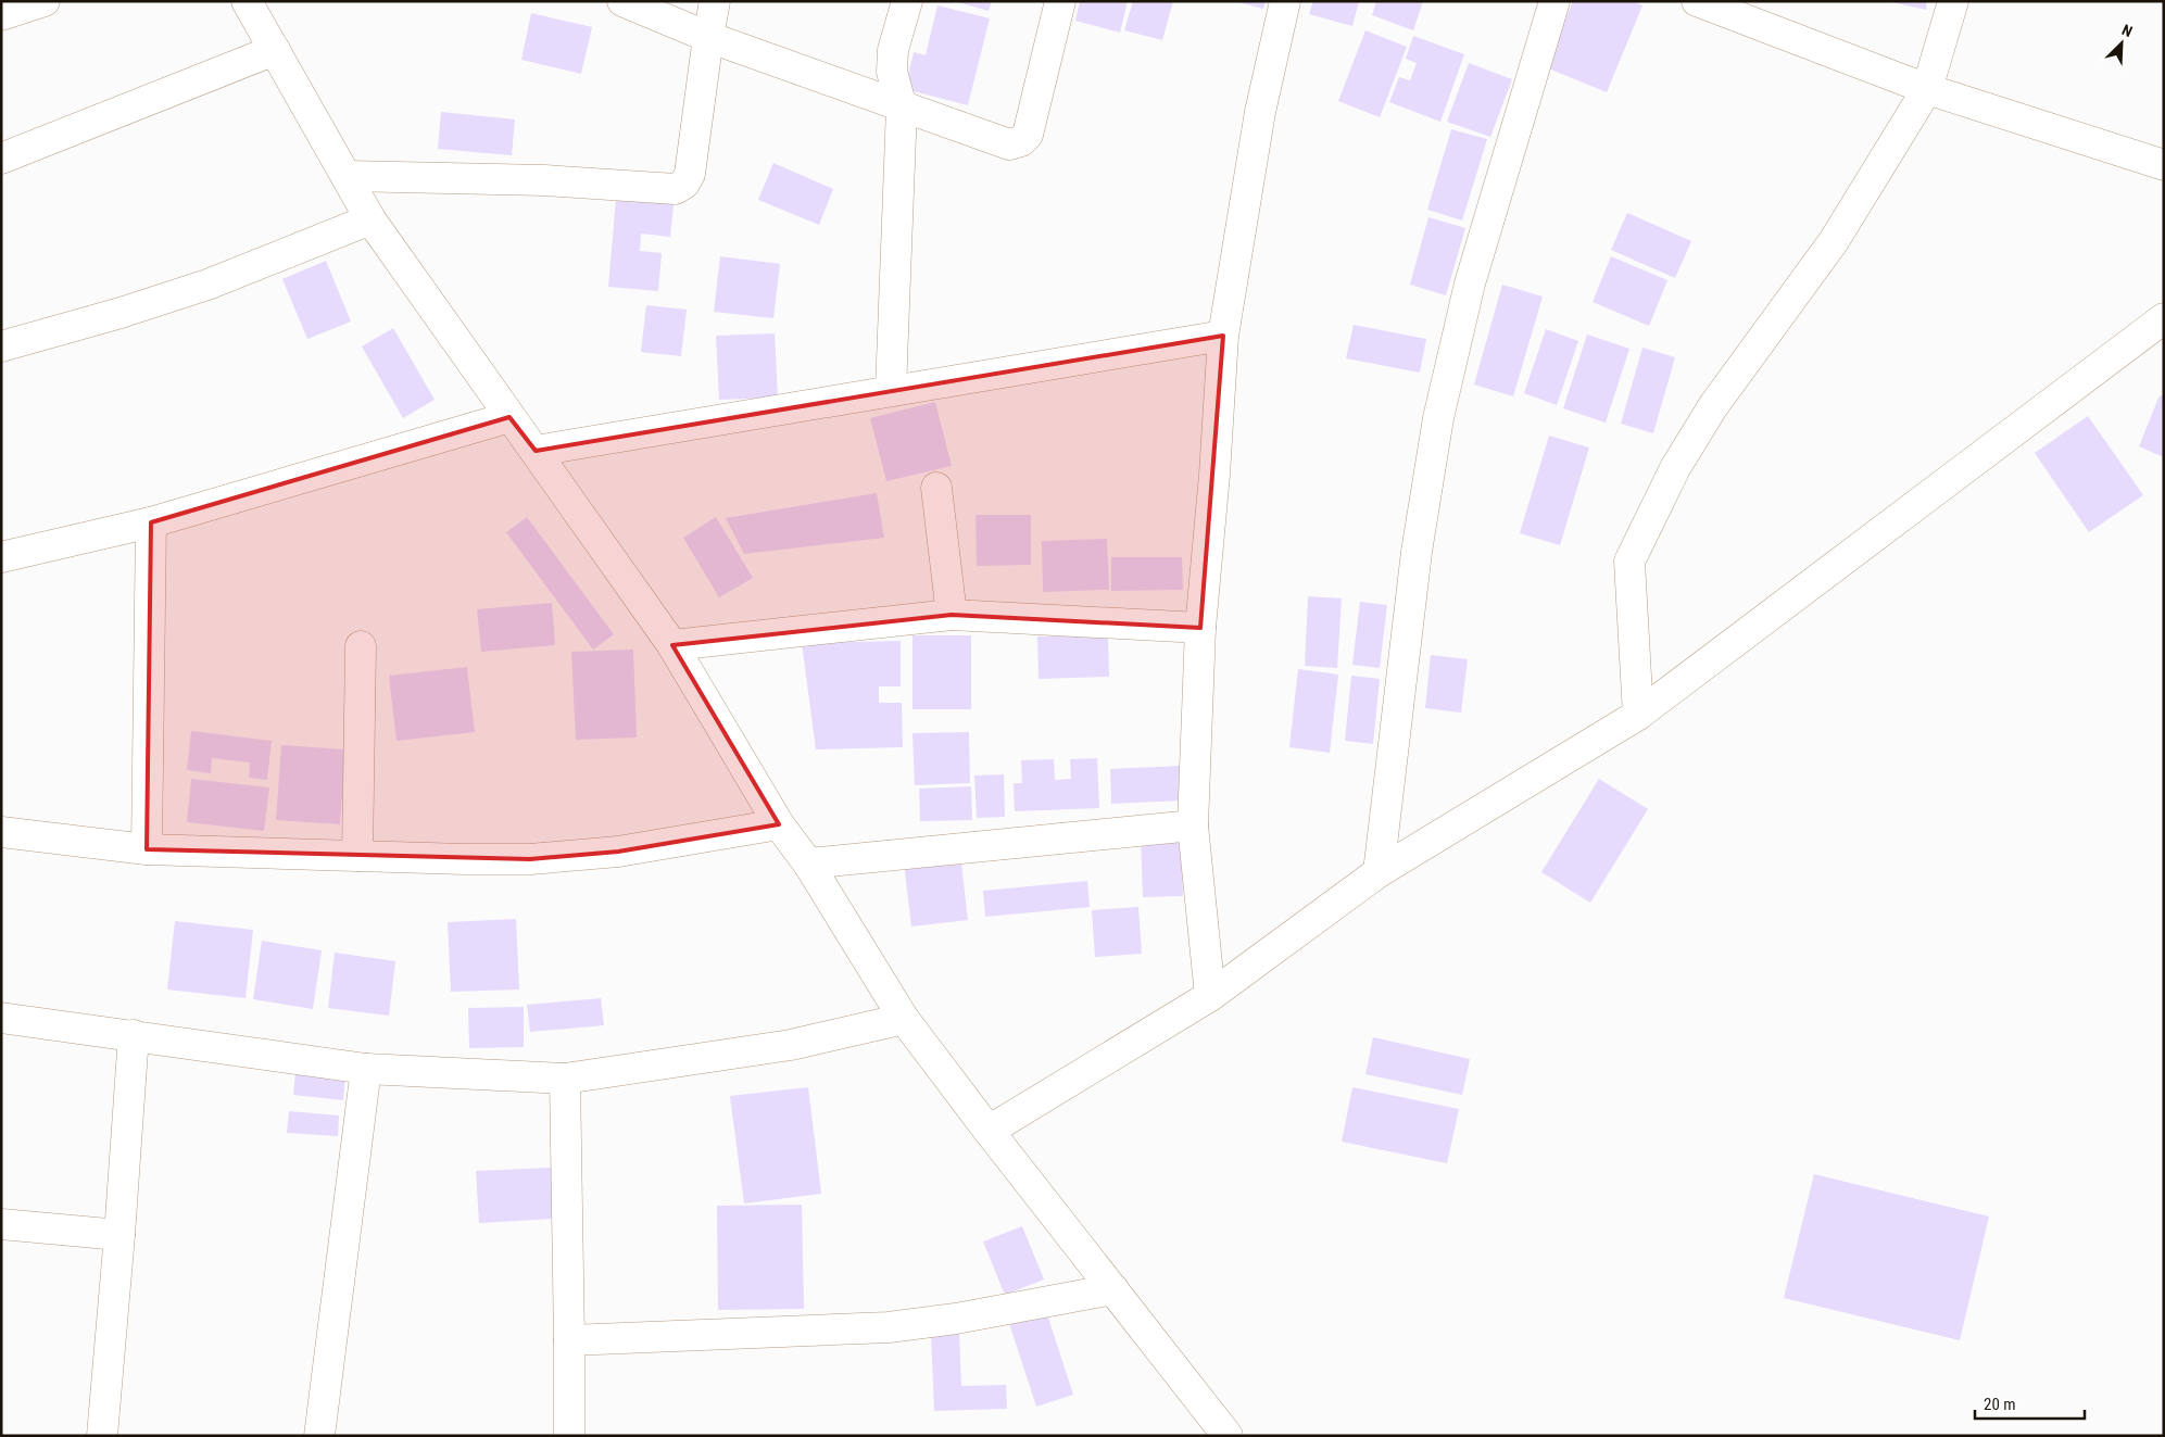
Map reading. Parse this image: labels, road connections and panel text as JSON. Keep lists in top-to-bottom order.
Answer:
{
  "scale_bar": "20 m",
  "north": "top right"
}
